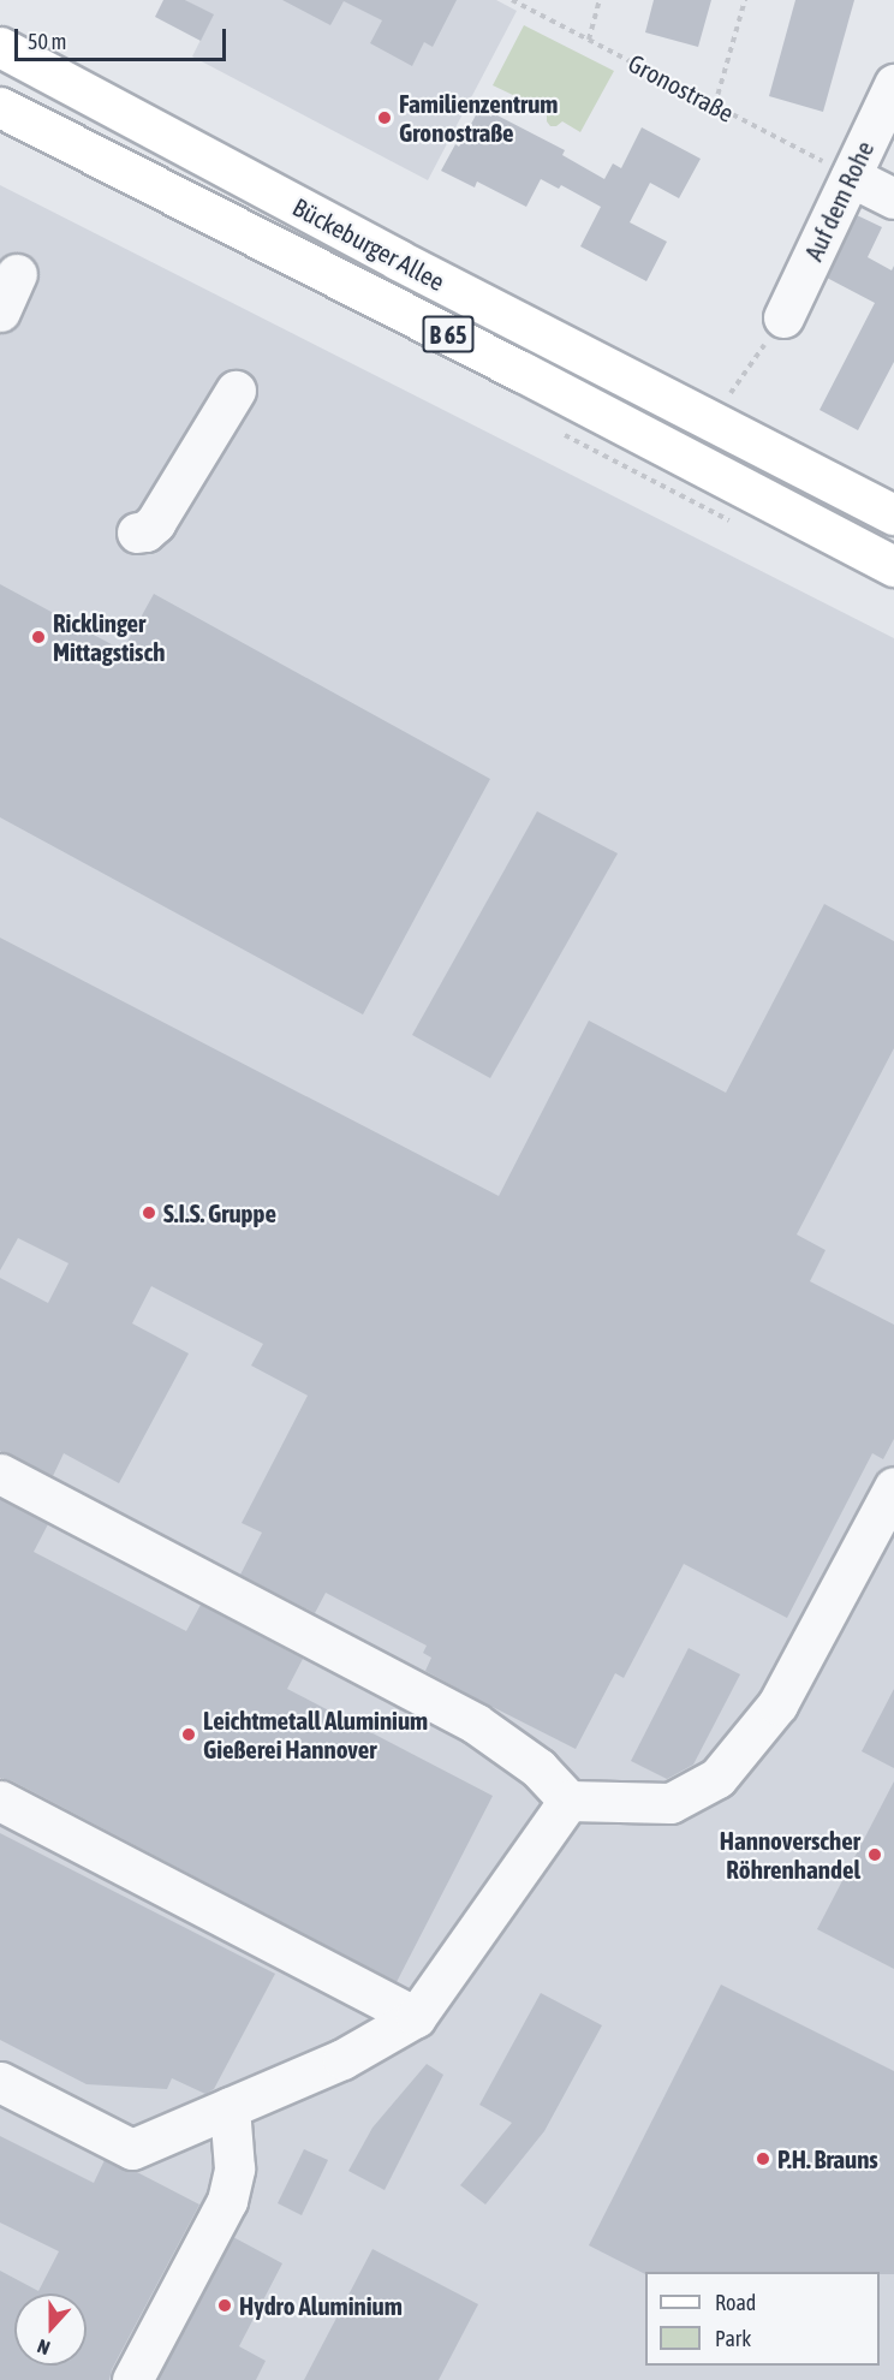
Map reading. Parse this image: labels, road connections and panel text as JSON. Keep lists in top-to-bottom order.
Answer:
{
  "streets": {
    "main road": ["Bückeburger Allee", "B 65"],
    "street": ["Auf dem Rohe"],
    "path": ["Gronostraße"]
  },
  "crossings": [
    ["Gronostraße", "Auf dem Rohe"]
  ],
  "places": [
    "Familienzentrum Gronostraße",
    "Ricklinger Mittagstisch",
    "S.I.S. Gruppe",
    "Leichtmetall Aluminium Gießerei Hannover",
    "Hannoverscher Röhrenhandel",
    "P.H. Brauns",
    "Hydro Aluminium"
  ],
  "legend": ["Road", "Park"],
  "scale_bar": "50 m",
  "north": "bottom"
}
